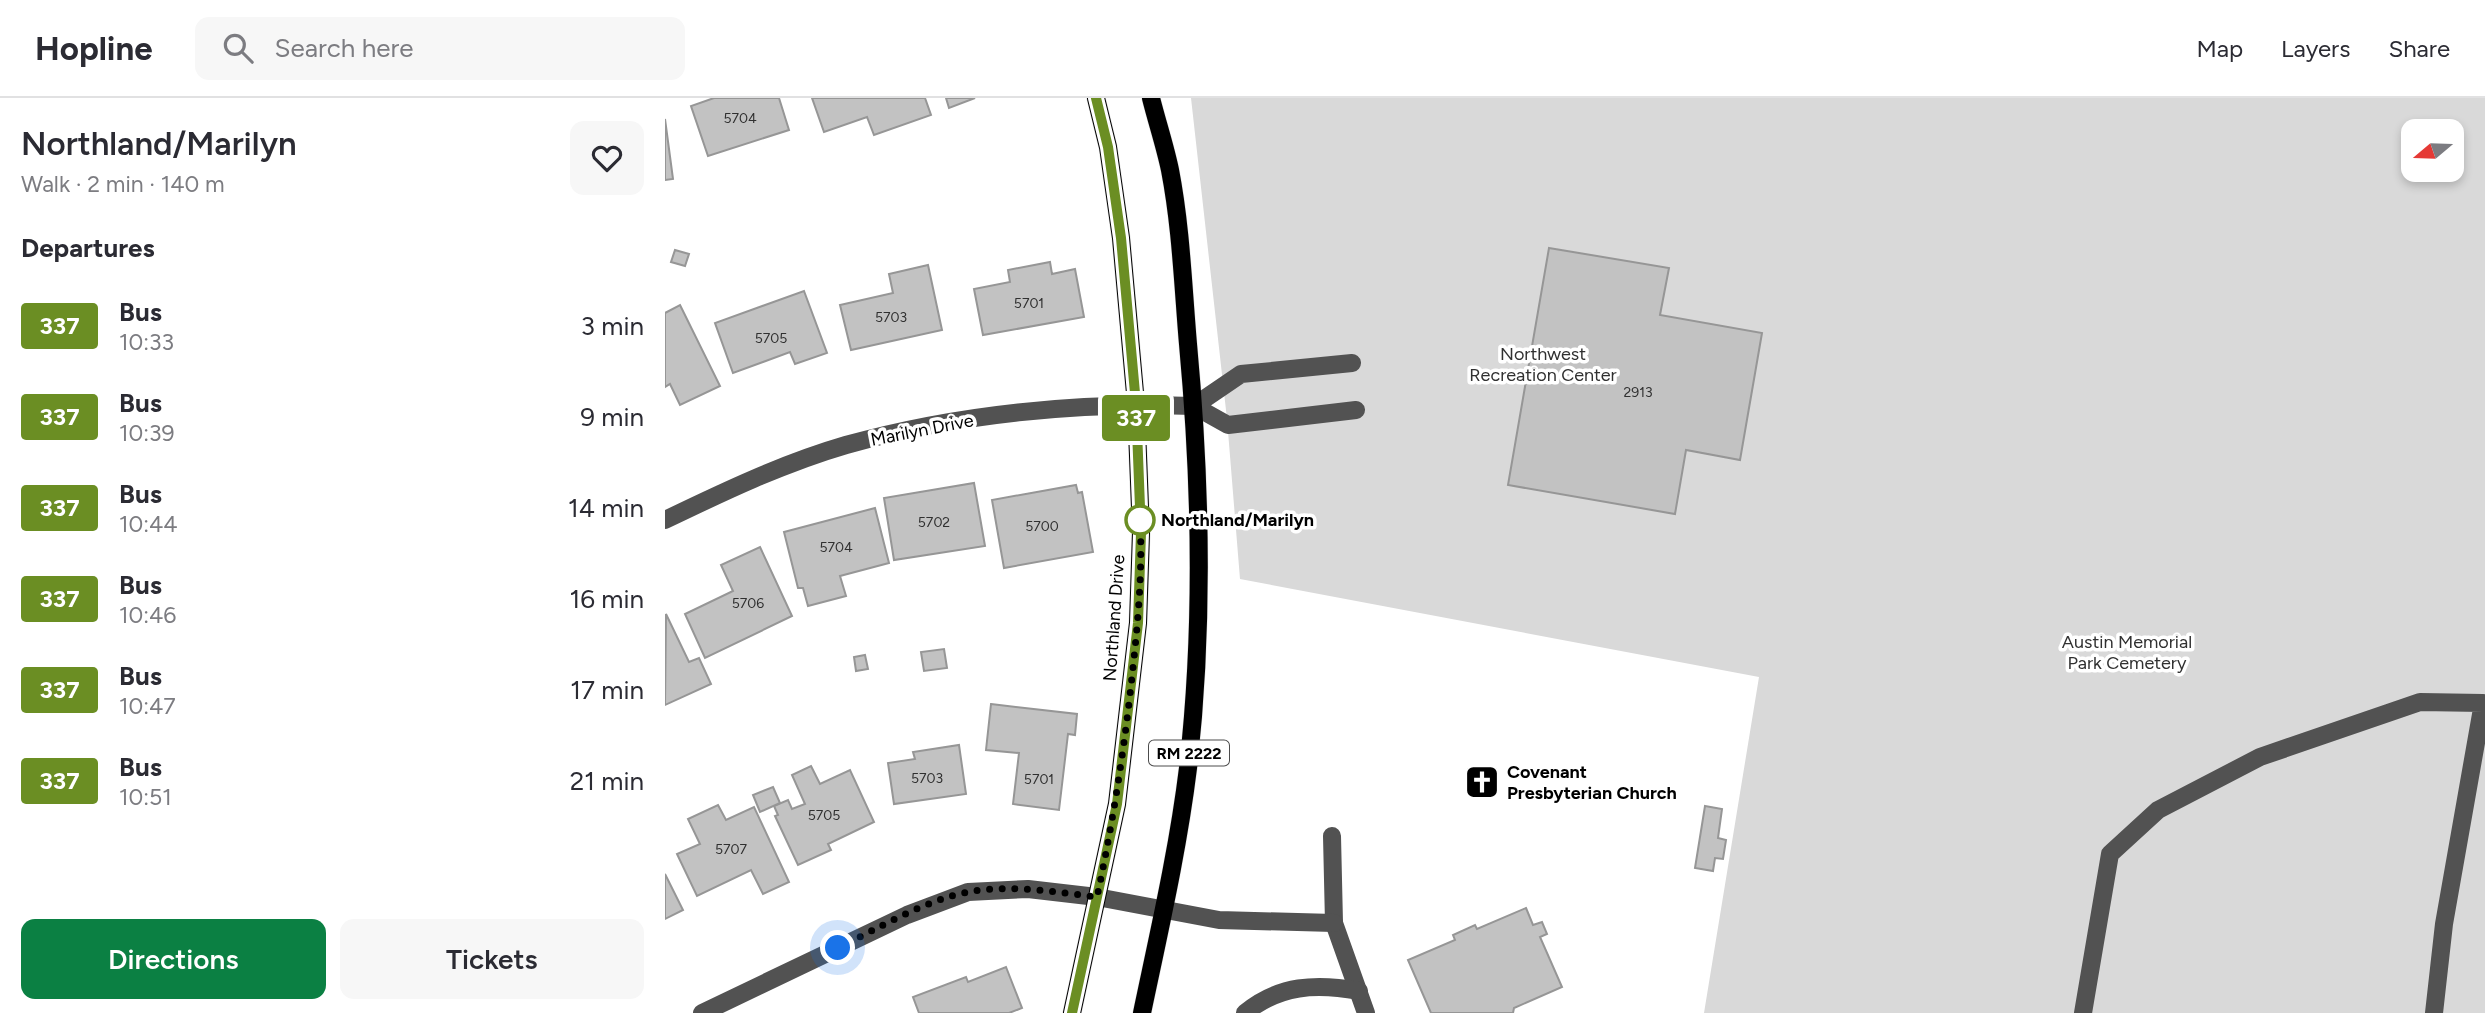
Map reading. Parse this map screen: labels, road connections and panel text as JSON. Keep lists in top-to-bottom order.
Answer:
{
  "streets": {
    "main road": ["Northland Drive", "RM 2222"],
    "street": ["Marilyn Drive"]
  },
  "crossings": [
    ["Marilyn Drive", "Northland Drive"],
    ["Marilyn Drive", "RM 2222"]
  ],
  "parks": ["Northwest Recreation Center", "Austin Memorial Park Cemetery"],
  "places": {
    "other": ["Northland/Marilyn"],
    "church": ["Covenant Presbyterian Church"]
  },
  "lines": ["bus line 337"],
  "house_numbers": [
    "5704",
    "5701",
    "5703",
    "5705",
    "2913",
    "5702",
    "5700",
    "5704",
    "5706",
    "5703",
    "5701",
    "5705",
    "5707"
  ],
  "north": "left",
  "page": {
    "header": "Hopline",
    "search": "Search here",
    "nav": ["Map", "Layers", "Share"],
    "heading": [
      ["Northland/Marilyn", "Walk · 2 min · 140 m"],
      "Departures"
    ],
    "on_map": "337",
    "list": [
      {
        "mark": "337",
        "name": "Bus",
        "note": "10:33",
        "value": "3 min"
      },
      {
        "mark": "337",
        "name": "Bus",
        "note": "10:39",
        "value": "9 min"
      },
      {
        "mark": "337",
        "name": "Bus",
        "note": "10:44",
        "value": "14 min"
      },
      {
        "mark": "337",
        "name": "Bus",
        "note": "10:46",
        "value": "16 min"
      },
      {
        "mark": "337",
        "name": "Bus",
        "note": "10:47",
        "value": "17 min"
      },
      {
        "mark": "337",
        "name": "Bus",
        "note": "10:51",
        "value": "21 min"
      }
    ],
    "buttons": ["Directions", "Tickets"]
  }
}
